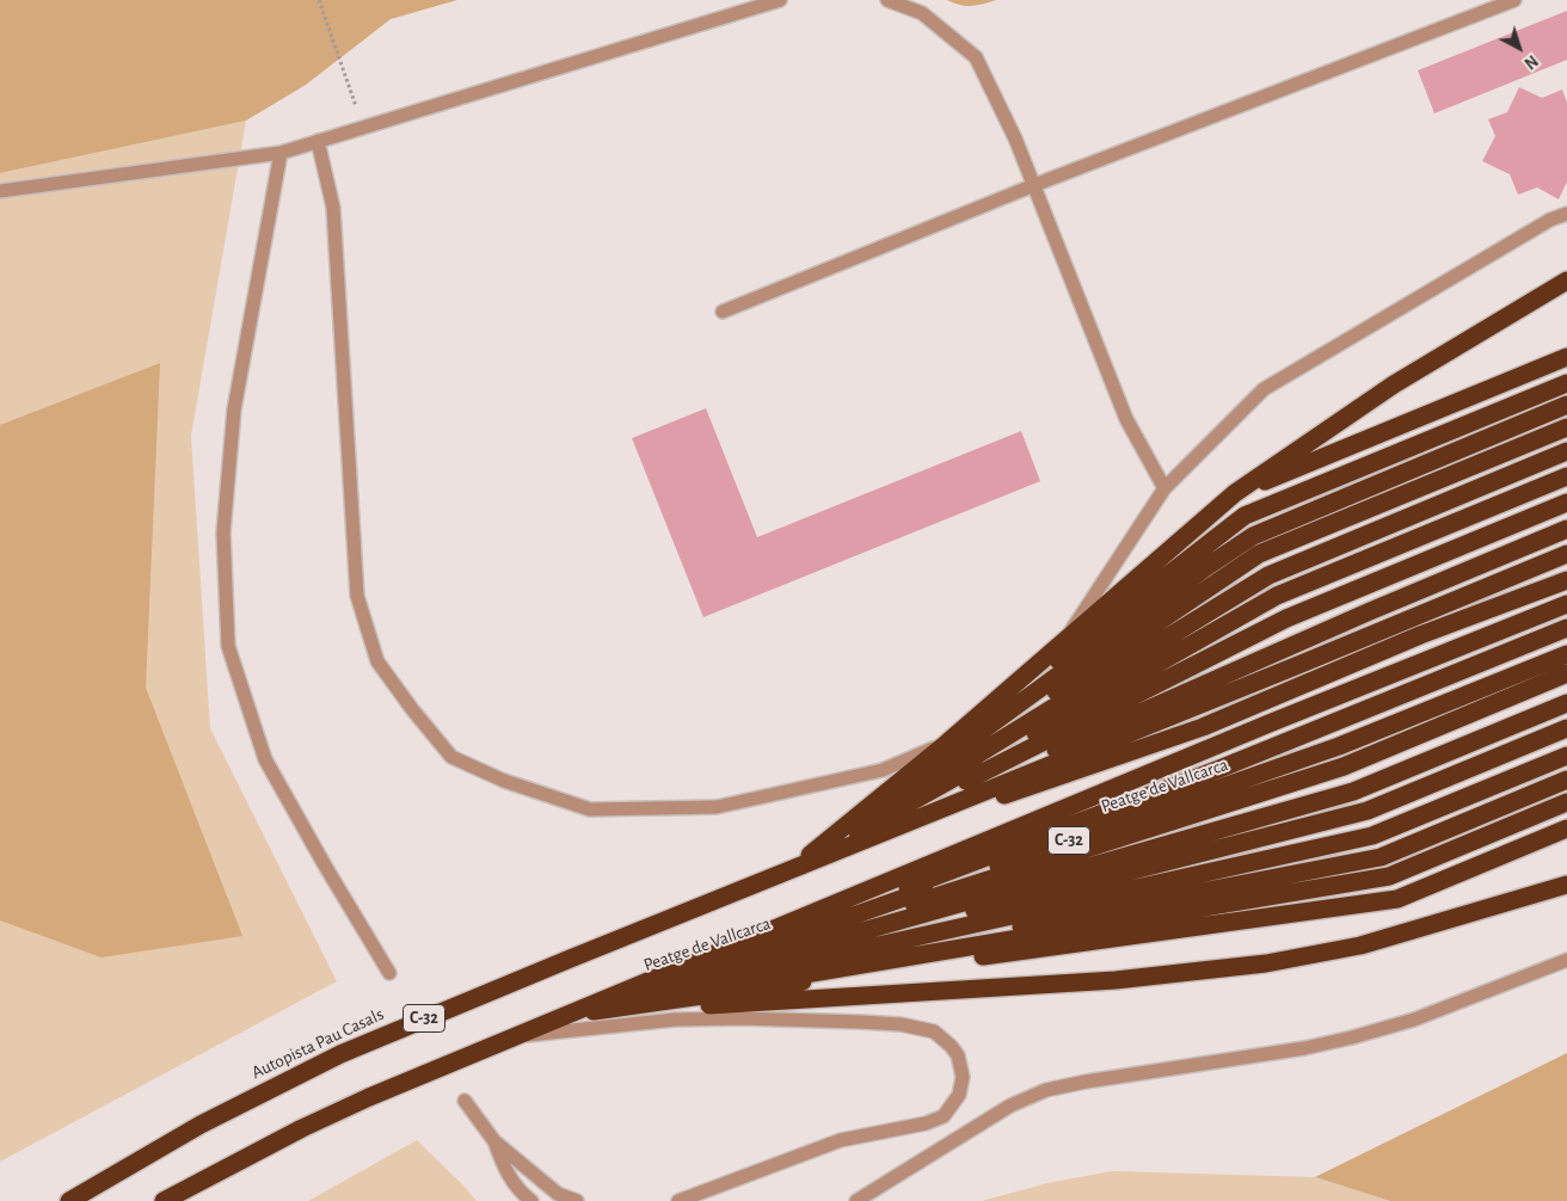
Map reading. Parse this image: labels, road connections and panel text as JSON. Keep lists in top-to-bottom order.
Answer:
{
  "streets": {
    "highway": ["Peatge de Vallcarca", "C-32", "Autopista Pau Casals"]
  },
  "crossings": [
    ["Peatge de Vallcarca", "C-32"],
    ["C-32", "Autopista Pau Casals"]
  ],
  "north": "bottom right"
}
